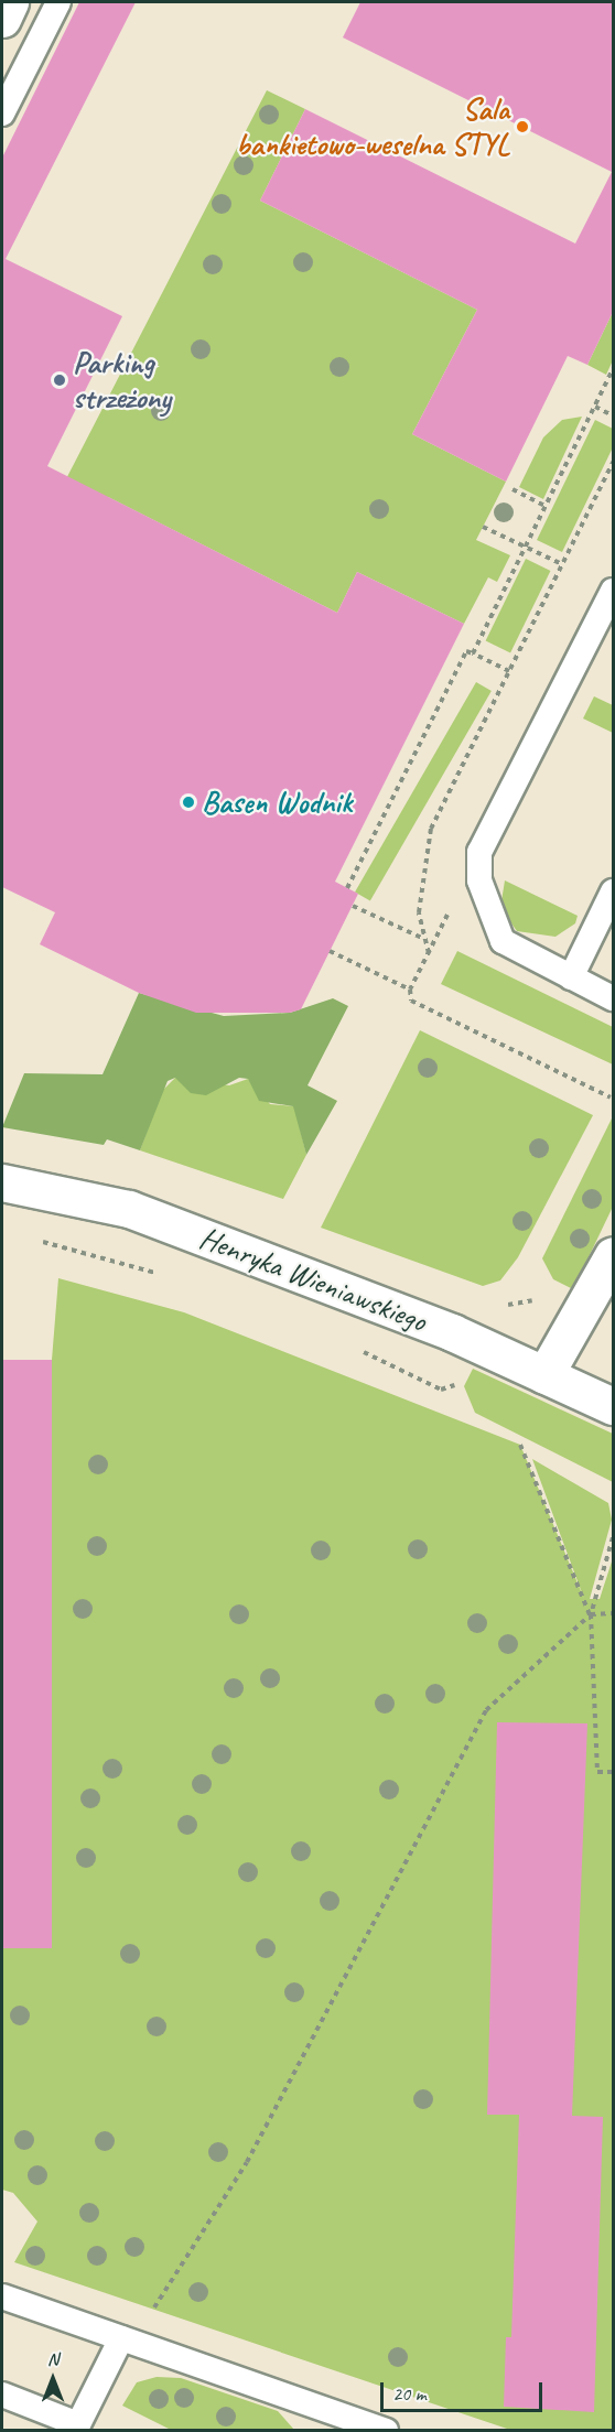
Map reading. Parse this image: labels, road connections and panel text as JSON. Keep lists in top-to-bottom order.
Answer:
{
  "streets": {
    "street": ["Henryka Wieniawskiego"]
  },
  "places": ["Sala bankietowo-weselna STYL", "Parking strzeżony", "Basen Wodnik"],
  "scale_bar": "20 m",
  "north": "top"
}
